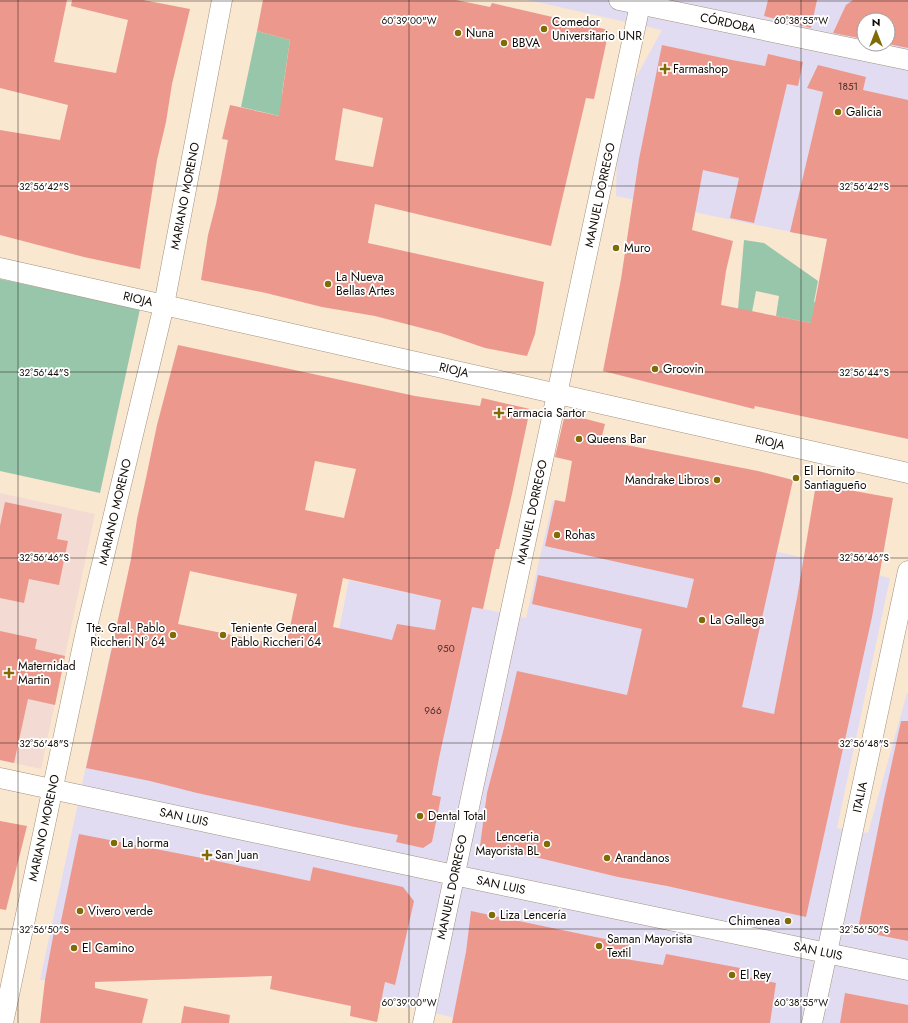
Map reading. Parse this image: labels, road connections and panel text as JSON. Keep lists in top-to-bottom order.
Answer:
{
  "streets": {
    "street": [
      "CÓRDOBA",
      "MANUEL DORREGO",
      "MARIANO MORENO",
      "RIOJA",
      "ITALIA",
      "SAN LUIS"
    ]
  },
  "crossings": [
    ["CÓRDOBA", "MANUEL DORREGO"],
    ["MANUEL DORREGO", "RIOJA"],
    ["MANUEL DORREGO", "SAN LUIS"],
    ["MARIANO MORENO", "RIOJA"],
    ["MARIANO MORENO", "SAN LUIS"],
    ["ITALIA", "SAN LUIS"]
  ],
  "places": {
    "other": [
      "Comedor Universitario UNR",
      "Nuna",
      "BBVA",
      "Galicia",
      "Muro",
      "La Nueva Bellas Artes",
      "Groovin",
      "Queens Bar",
      "El Hornito Santiagueño",
      "Mandrake Libros",
      "Rohas",
      "La Gallega",
      "Tte. Gral. Pablo Riccheri N° 64",
      "Teniente General Pablo Riccheri 64",
      "Dental Total",
      "La horma",
      "Lenceria Mayorista BL",
      "Arandanos",
      "Vivero verde",
      "Liza Lencería",
      "Chimenea",
      "Saman Mayorista Textil",
      "El Camino",
      "El Rey"
    ],
    "health": [
      "Farmashop",
      "Farmacia Sartor",
      "Maternidad Martin",
      "San Juan"
    ]
  },
  "house_numbers": ["1851", "950", "966"],
  "north": "top",
  "coordinates": [
    "60°39'00\"W",
    "60°38'55\"W",
    "32°56'42\"S",
    "32°56'44\"S",
    "32°56'46\"S",
    "32°56'48\"S",
    "32°56'50\"S"
  ]
}
